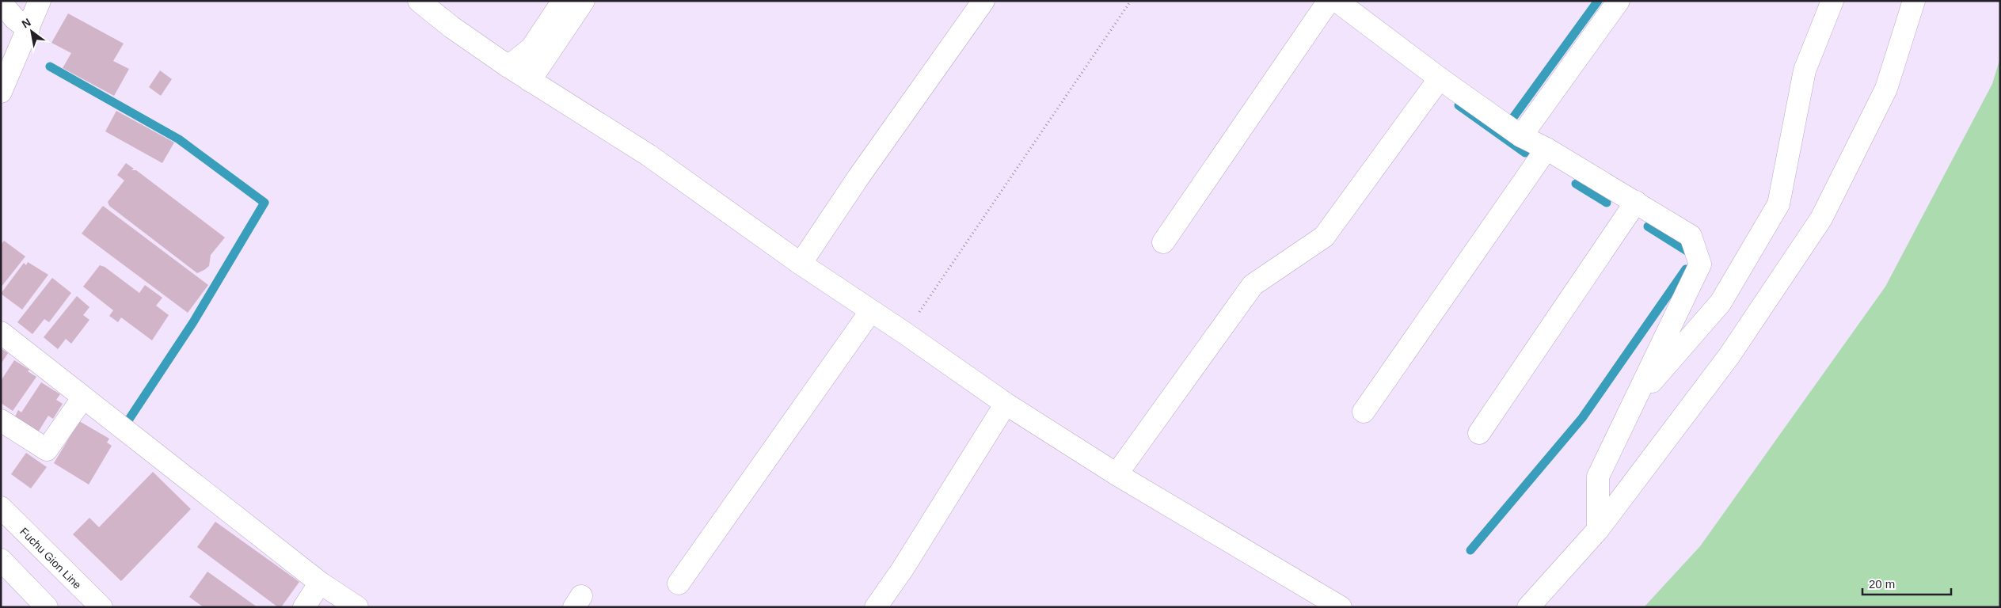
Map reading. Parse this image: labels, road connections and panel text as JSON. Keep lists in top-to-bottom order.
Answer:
{
  "streets": {
    "street": ["Fuchu Gion Line"]
  },
  "scale_bar": "20 m",
  "north": "top left"
}
